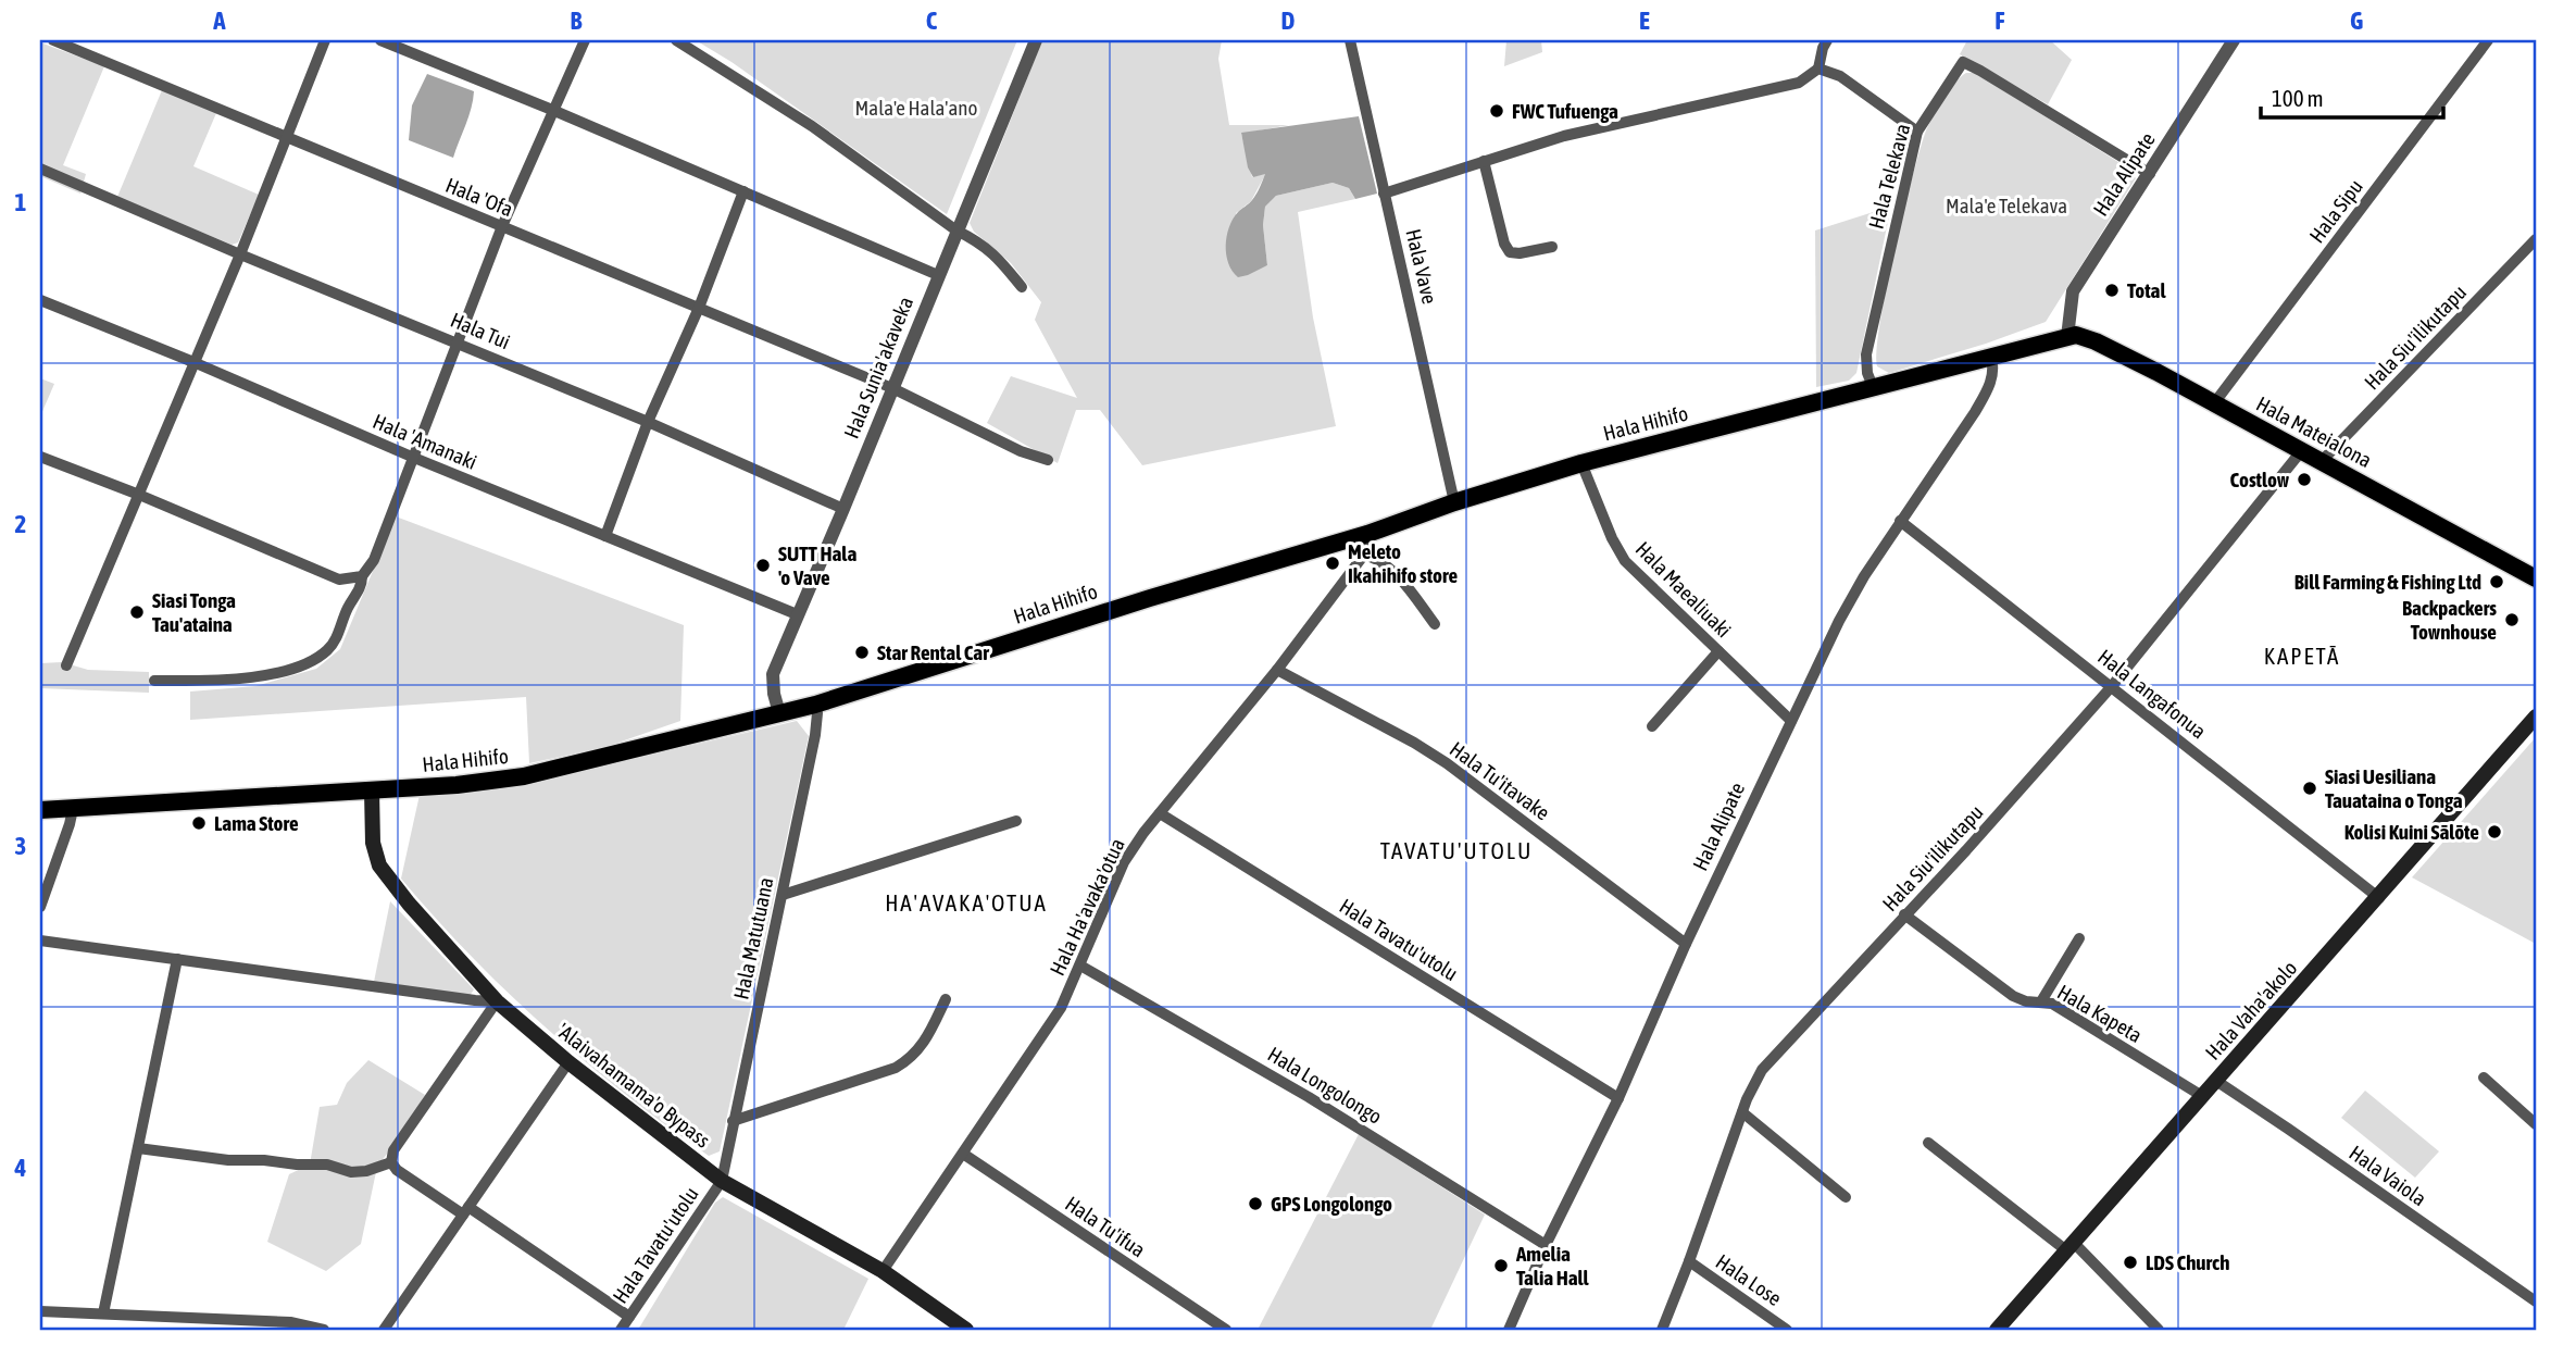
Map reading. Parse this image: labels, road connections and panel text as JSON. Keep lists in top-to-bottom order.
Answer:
{
  "streets": {
    "main road": [
      "Hala Hihifo",
      "Hala Mateialona",
      "Hala Vaha'akolo",
      "'Alaivahamama'o Bypass"
    ],
    "street": [
      "Hala Alipate",
      "Hala Telekava",
      "Hala 'Ofa",
      "Hala Sipu",
      "Hala Vave",
      "Hala Tui",
      "Hala Siu'ilikutapu",
      "Hala Sunia'akaveka",
      "Hala 'Amanaki",
      "Hala Maealiuaki",
      "Hala Langafonua",
      "Hala Tu'itavake",
      "Hala Ha'avaka'otua",
      "Hala Matutuana",
      "Hala Tavatu'utolu",
      "Hala Kapeta",
      "Hala Longolongo",
      "Hala Vaiola",
      "Hala Tu'ifua",
      "Hala Lose"
    ]
  },
  "crossings": [
    ["Hala Alipate", "Hala Telekava"],
    ["Hala Alipate", "Hala Hihifo"],
    ["Hala Alipate", "Hala Mateialona"],
    ["Hala Alipate", "Hala Maealiuaki"],
    ["Hala Alipate", "Hala Langafonua"],
    ["Hala Alipate", "Hala Tu'itavake"],
    ["Hala Alipate", "Hala Tavatu'utolu"],
    ["Hala Alipate", "Hala Longolongo"],
    ["Hala Telekava", "Hala Hihifo"],
    ["Hala 'Ofa", "Hala Sunia'akaveka"],
    ["Hala Sipu", "Hala Mateialona"],
    ["Hala Vave", "Hala Hihifo"],
    ["Hala Tui", "Hala Sunia'akaveka"],
    ["Hala Siu'ilikutapu", "Hala Mateialona"],
    ["Hala Siu'ilikutapu", "Hala Langafonua"],
    ["Hala Siu'ilikutapu", "Hala Kapeta"],
    ["Hala Siu'ilikutapu", "Hala Lose"],
    ["Hala Sunia'akaveka", "Hala Hihifo"],
    ["Hala Sunia'akaveka", "Hala 'Amanaki"],
    ["Hala Hihifo", "Hala Mateialona"],
    ["Hala Hihifo", "Hala Maealiuaki"],
    ["Hala Hihifo", "Hala Ha'avaka'otua"],
    ["Hala Hihifo", "Hala Matutuana"],
    ["Hala Hihifo", "'Alaivahamama'o Bypass"],
    ["Hala Langafonua", "Hala Vaha'akolo"],
    ["Hala Tu'itavake", "Hala Ha'avaka'otua"],
    ["Hala Ha'avaka'otua", "Hala Tavatu'utolu"],
    ["Hala Ha'avaka'otua", "'Alaivahamama'o Bypass"],
    ["Hala Ha'avaka'otua", "Hala Longolongo"],
    ["Hala Ha'avaka'otua", "Hala Tu'ifua"],
    ["Hala Matutuana", "Hala Tavatu'utolu"],
    ["Hala Matutuana", "'Alaivahamama'o Bypass"],
    ["Hala Tavatu'utolu", "'Alaivahamama'o Bypass"],
    ["Hala Vaha'akolo", "Hala Kapeta"],
    ["Hala Vaha'akolo", "Hala Vaiola"]
  ],
  "districts": ["KAPETĀ", "TAVATU'UTOLU", "HA'AVAKA'OTUA"],
  "parks": ["Mala'e Hala'ano", "Mala'e Telekava"],
  "places": [
    "FWC Tufuenga",
    "Total",
    "Costlow",
    "Meleto Ikahihifo store",
    "SUTT Hala 'o Vave",
    "Bill Farming & Fishing Ltd",
    "Siasi Tonga Tau'ataina",
    "Backpackers Townhouse",
    "Star Rental Car",
    "Siasi Uesiliana Tauataina o Tonga",
    "Lama Store",
    "Kolisi Kuini Sālōte",
    "GPS Longolongo",
    "LDS Church",
    "Amelia Talia Hall"
  ],
  "scale_bar": "100 m",
  "grid": {
    "columns": [
      "A",
      "B",
      "C",
      "D",
      "E",
      "F",
      "G"
    ],
    "rows": [
      "1",
      "2",
      "3",
      "4"
    ]
  }
}
